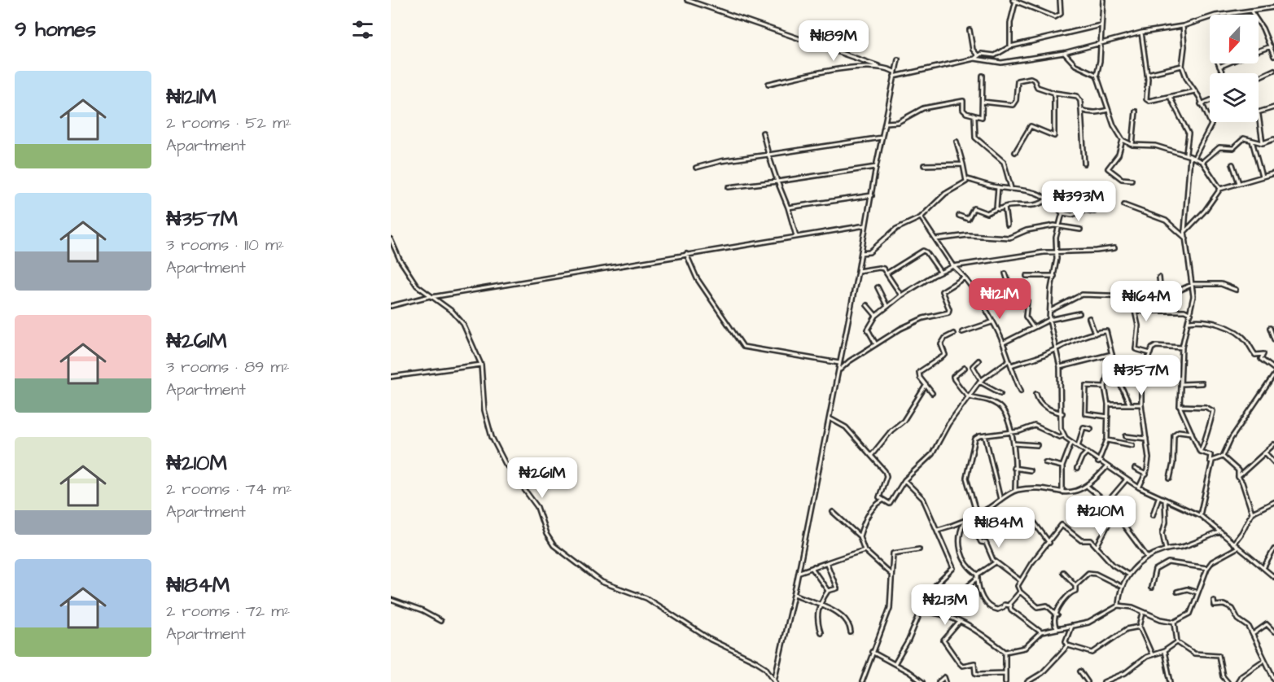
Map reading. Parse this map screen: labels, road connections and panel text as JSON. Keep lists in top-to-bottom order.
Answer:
{
  "north": "bottom",
  "page": {
    "heading": "9 homes",
    "price": [
      "₦189M",
      "₦393M",
      "₦121M",
      "₦164M",
      "₦357M",
      "₦261M",
      "₦210M",
      "₦184M",
      "₦213M"
    ],
    "list": [
      {
        "name": "₦121M",
        "note": "2 rooms · 52 m² · Apartment"
      },
      {
        "name": "₦357M",
        "note": "3 rooms · 110 m² · Apartment"
      },
      {
        "name": "₦261M",
        "note": "3 rooms · 89 m² · Apartment"
      },
      {
        "name": "₦210M",
        "note": "2 rooms · 74 m² · Apartment"
      },
      {
        "name": "₦184M",
        "note": "2 rooms · 72 m² · Apartment"
      }
    ]
  }
}
